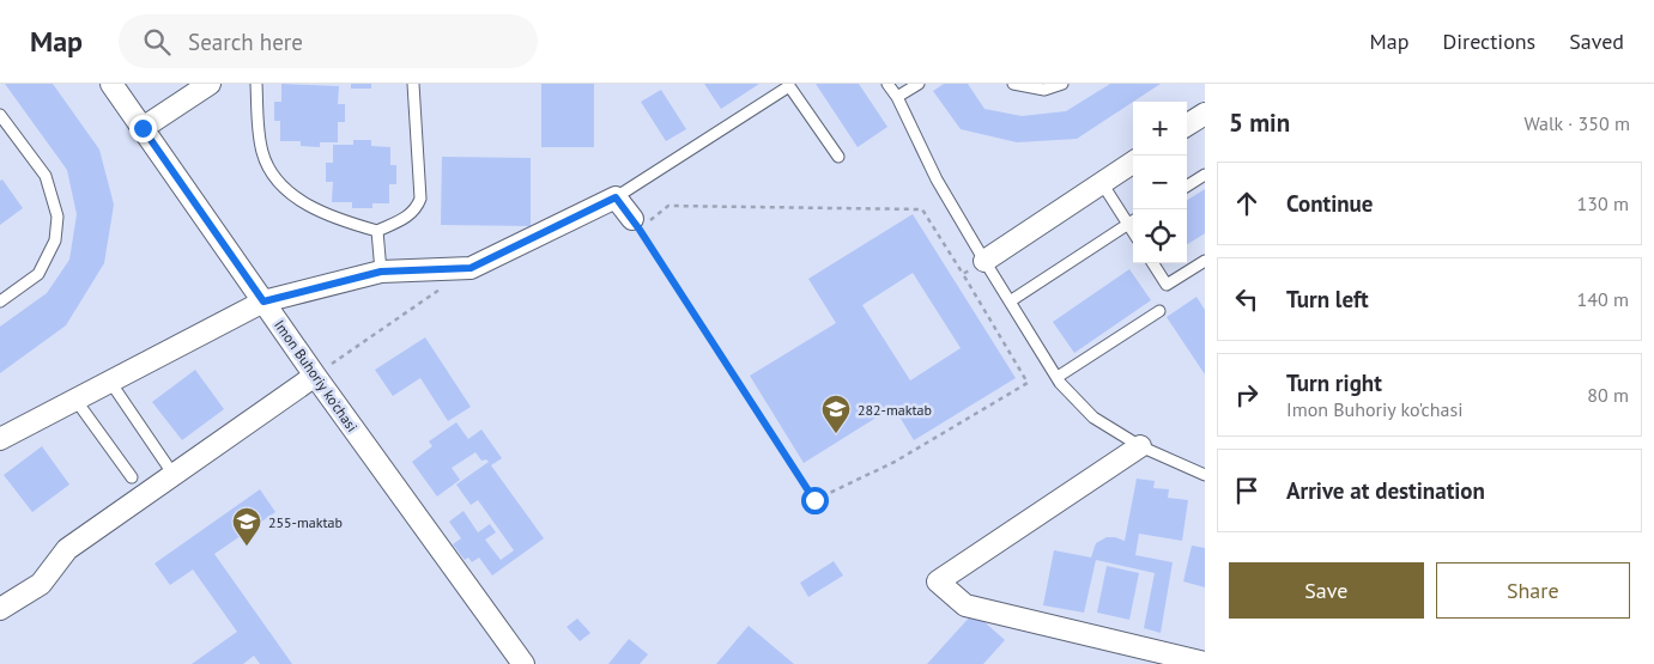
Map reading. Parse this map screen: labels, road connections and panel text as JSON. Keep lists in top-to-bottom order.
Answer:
{
  "streets": {
    "street": ["Imon Buhoriy ko'chasi"]
  },
  "places": {
    "school or university": ["282-maktab", "255-maktab"]
  },
  "page": {
    "header": "Map",
    "search": "Search here",
    "nav": ["Map", "Directions", "Saved"],
    "heading": ["5 min", "Walk · 350 m"],
    "map_buttons": ["+", "−"],
    "list": [
      ["Continue", "130 m"],
      ["Turn left", "140 m"],
      ["Turn right", "Imon Buhoriy ko'chasi", "80 m"],
      "Arrive at destination"
    ],
    "buttons": ["Save", "Share"]
  }
}
